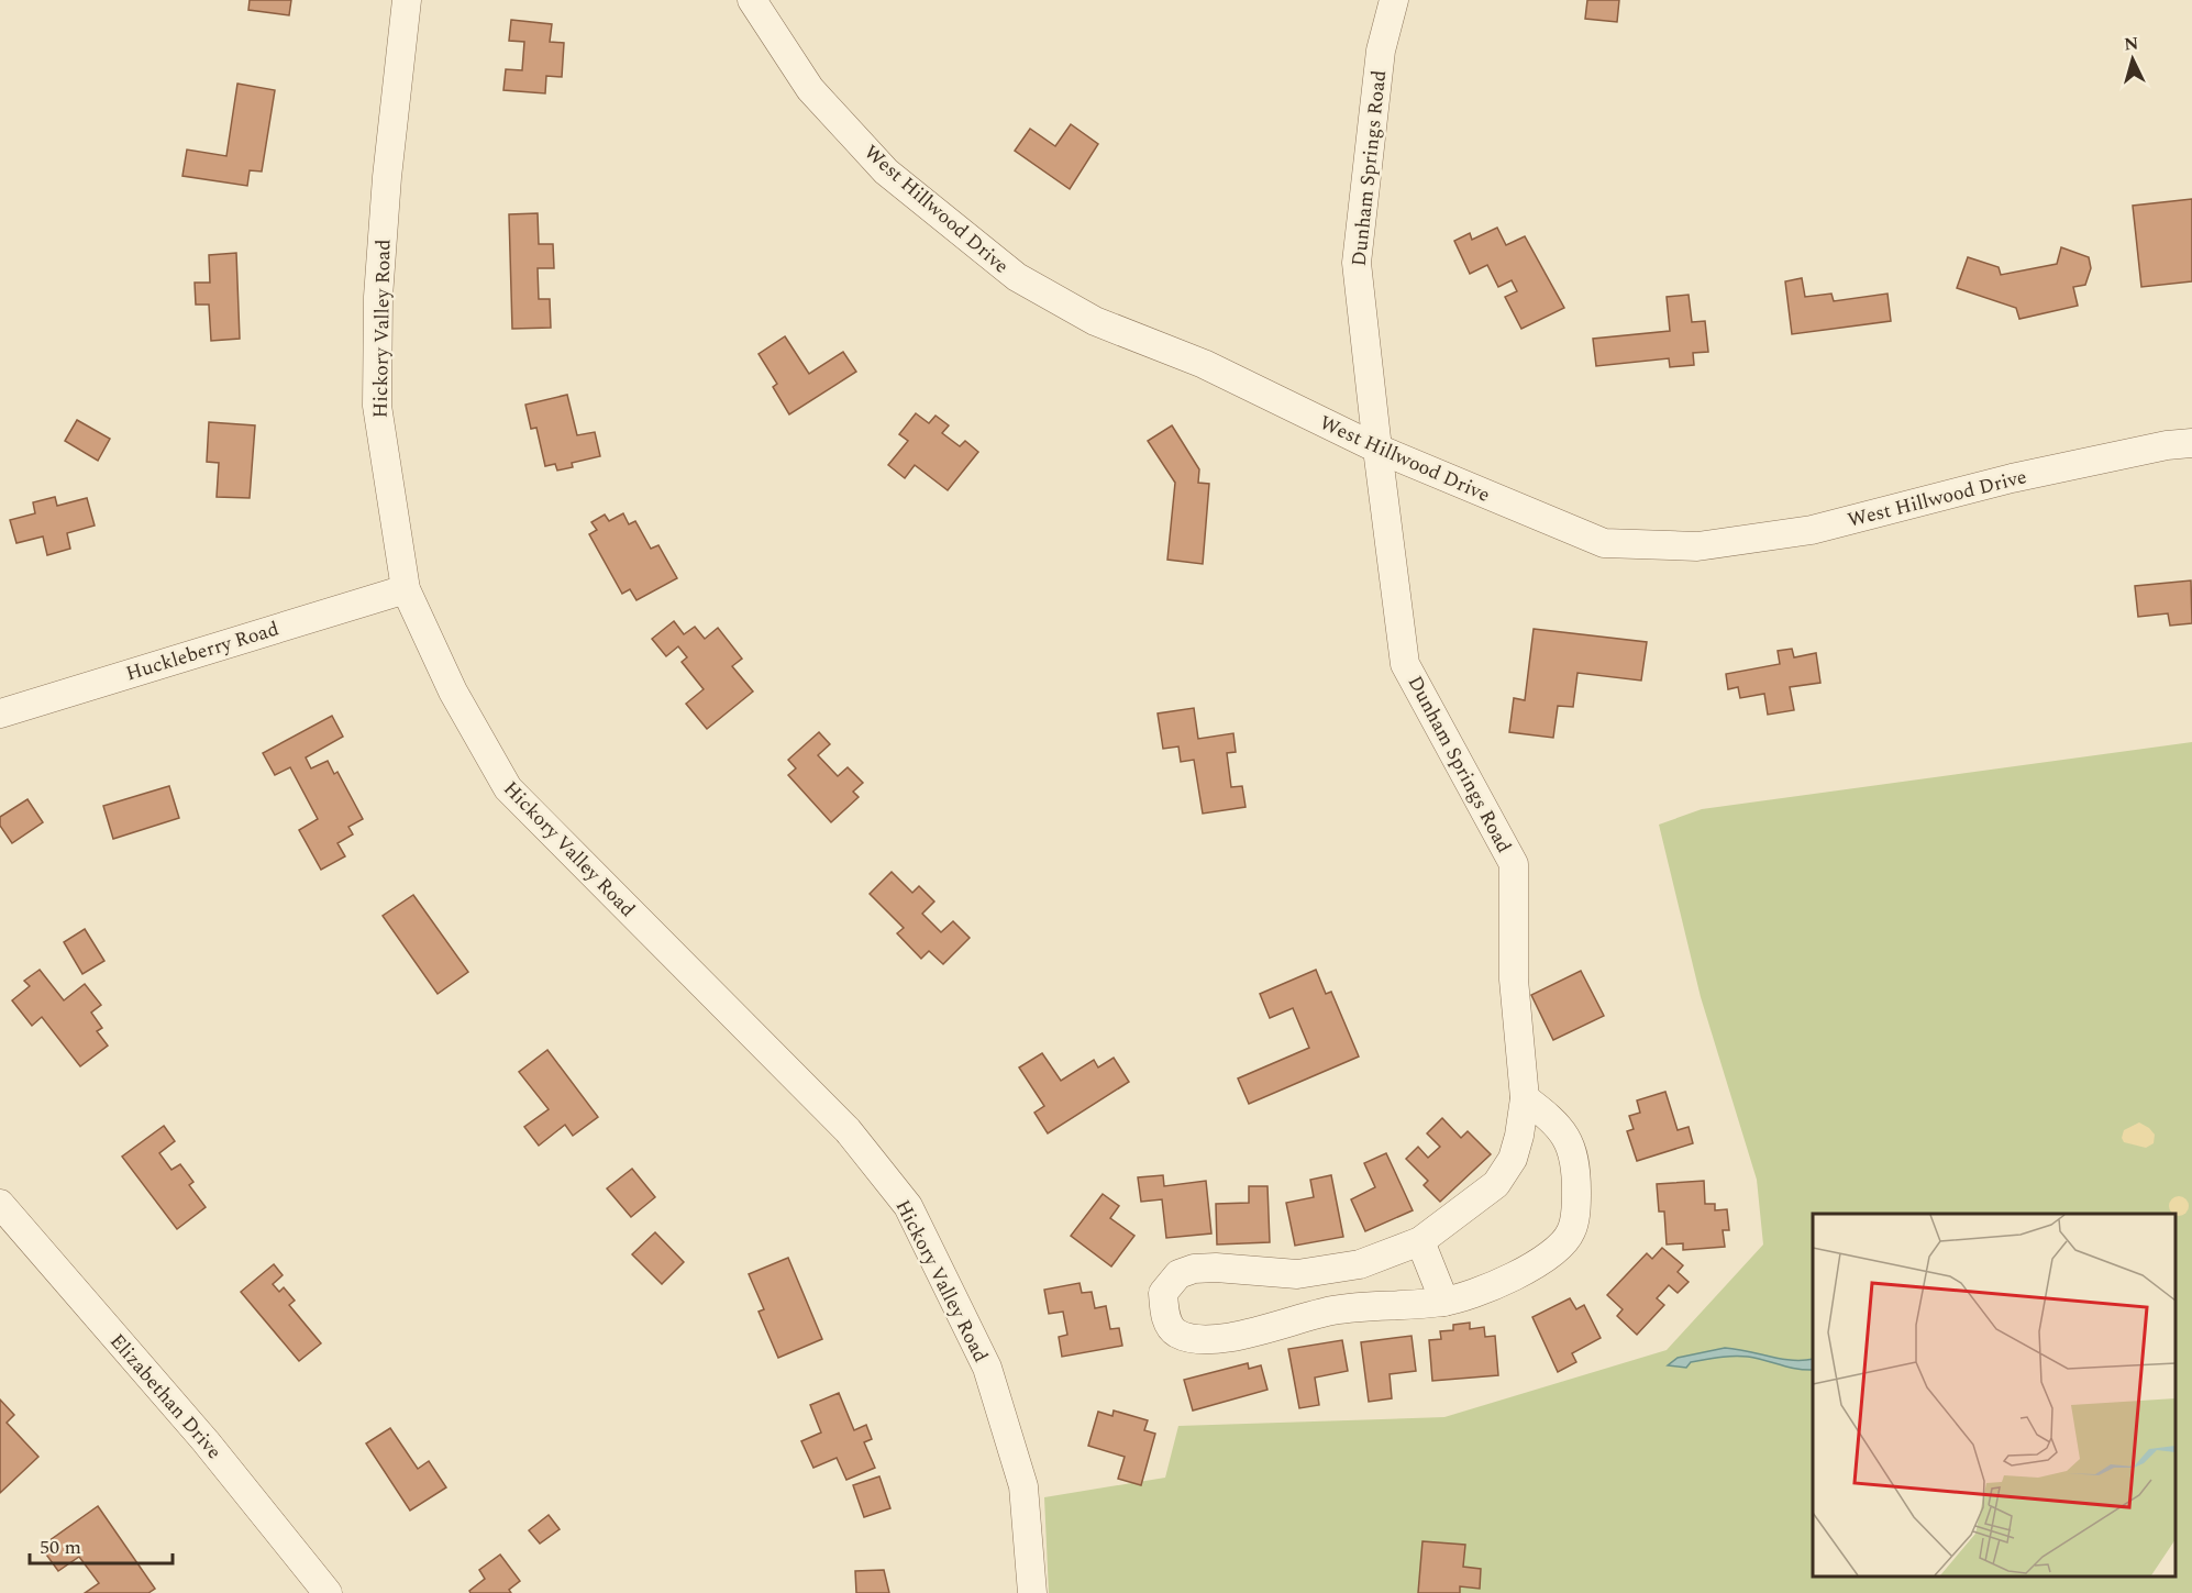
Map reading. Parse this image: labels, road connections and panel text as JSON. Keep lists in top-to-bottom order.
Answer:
{
  "streets": {
    "street": [
      "Dunham Springs Road",
      "West Hillwood Drive",
      "Hickory Valley Road",
      "Huckleberry Road",
      "Elizabethan Drive"
    ]
  },
  "crossings": [
    ["Dunham Springs Road", "West Hillwood Drive"],
    ["Hickory Valley Road", "Huckleberry Road"]
  ],
  "scale_bar": "50 m",
  "north": "top"
}
